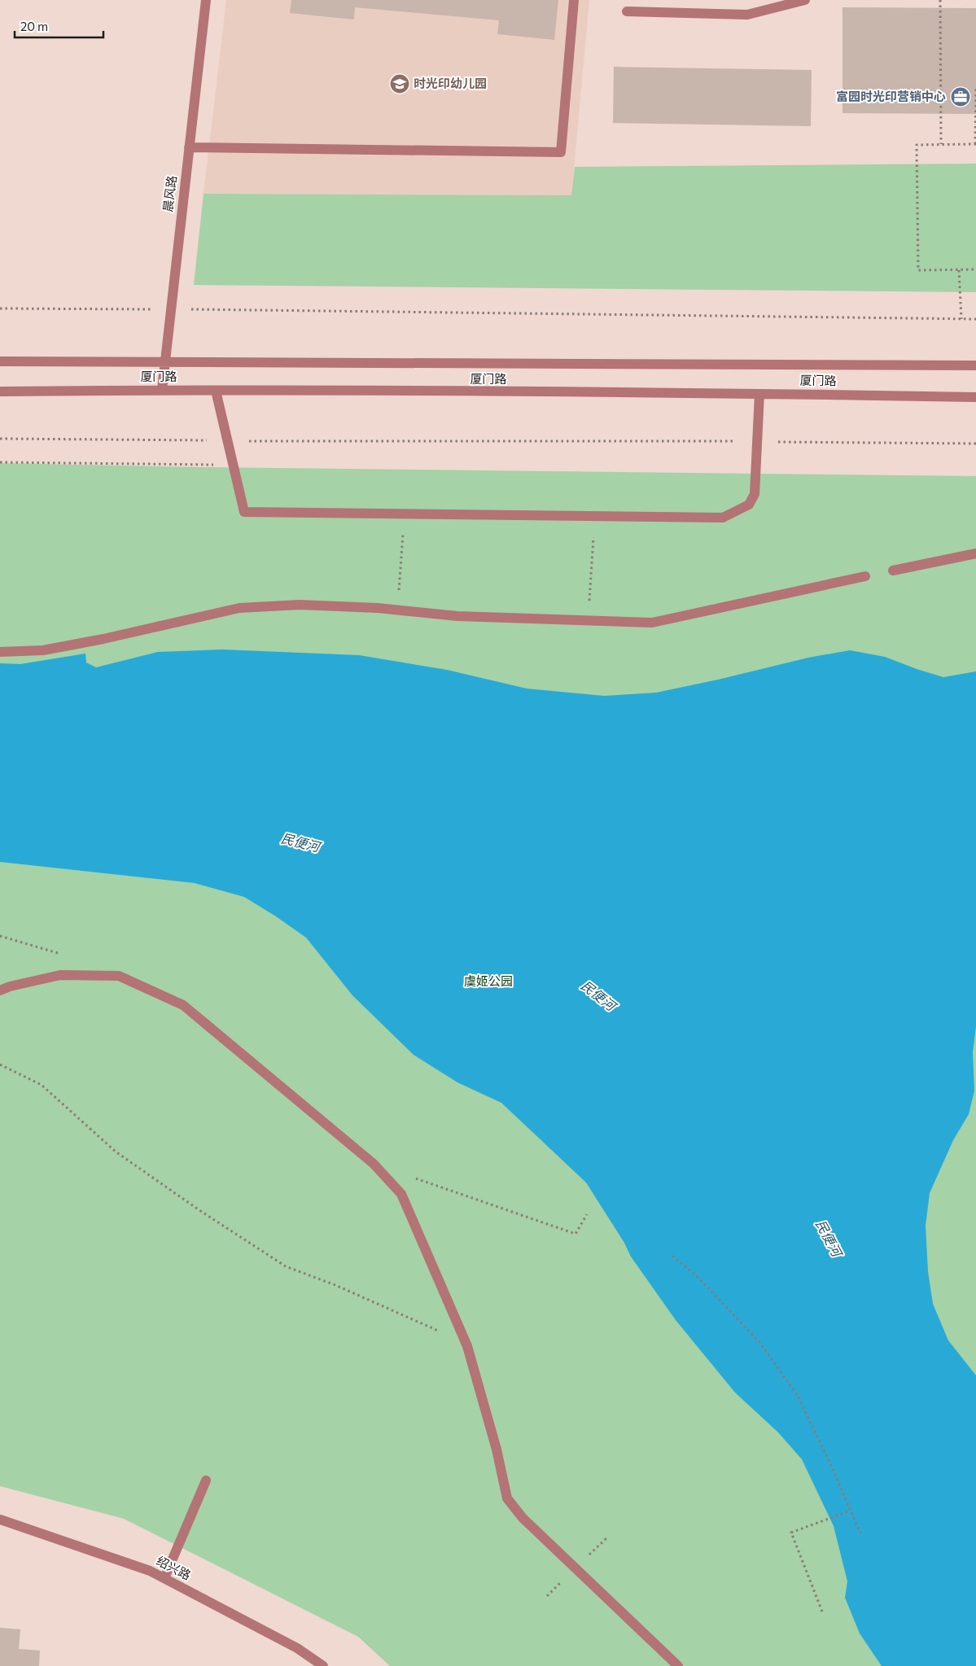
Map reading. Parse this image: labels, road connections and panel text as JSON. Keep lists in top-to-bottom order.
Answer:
{
  "streets": {
    "street": ["晨风路", "厦门路", "绍兴路"]
  },
  "crossings": [
    ["晨风路", "厦门路"]
  ],
  "water": ["民便河"],
  "parks": ["虞姬公园"],
  "places": {
    "school or university": ["时光印幼儿园"],
    "office": ["富园时光印营销中心"]
  },
  "scale_bar": "20 m"
}
